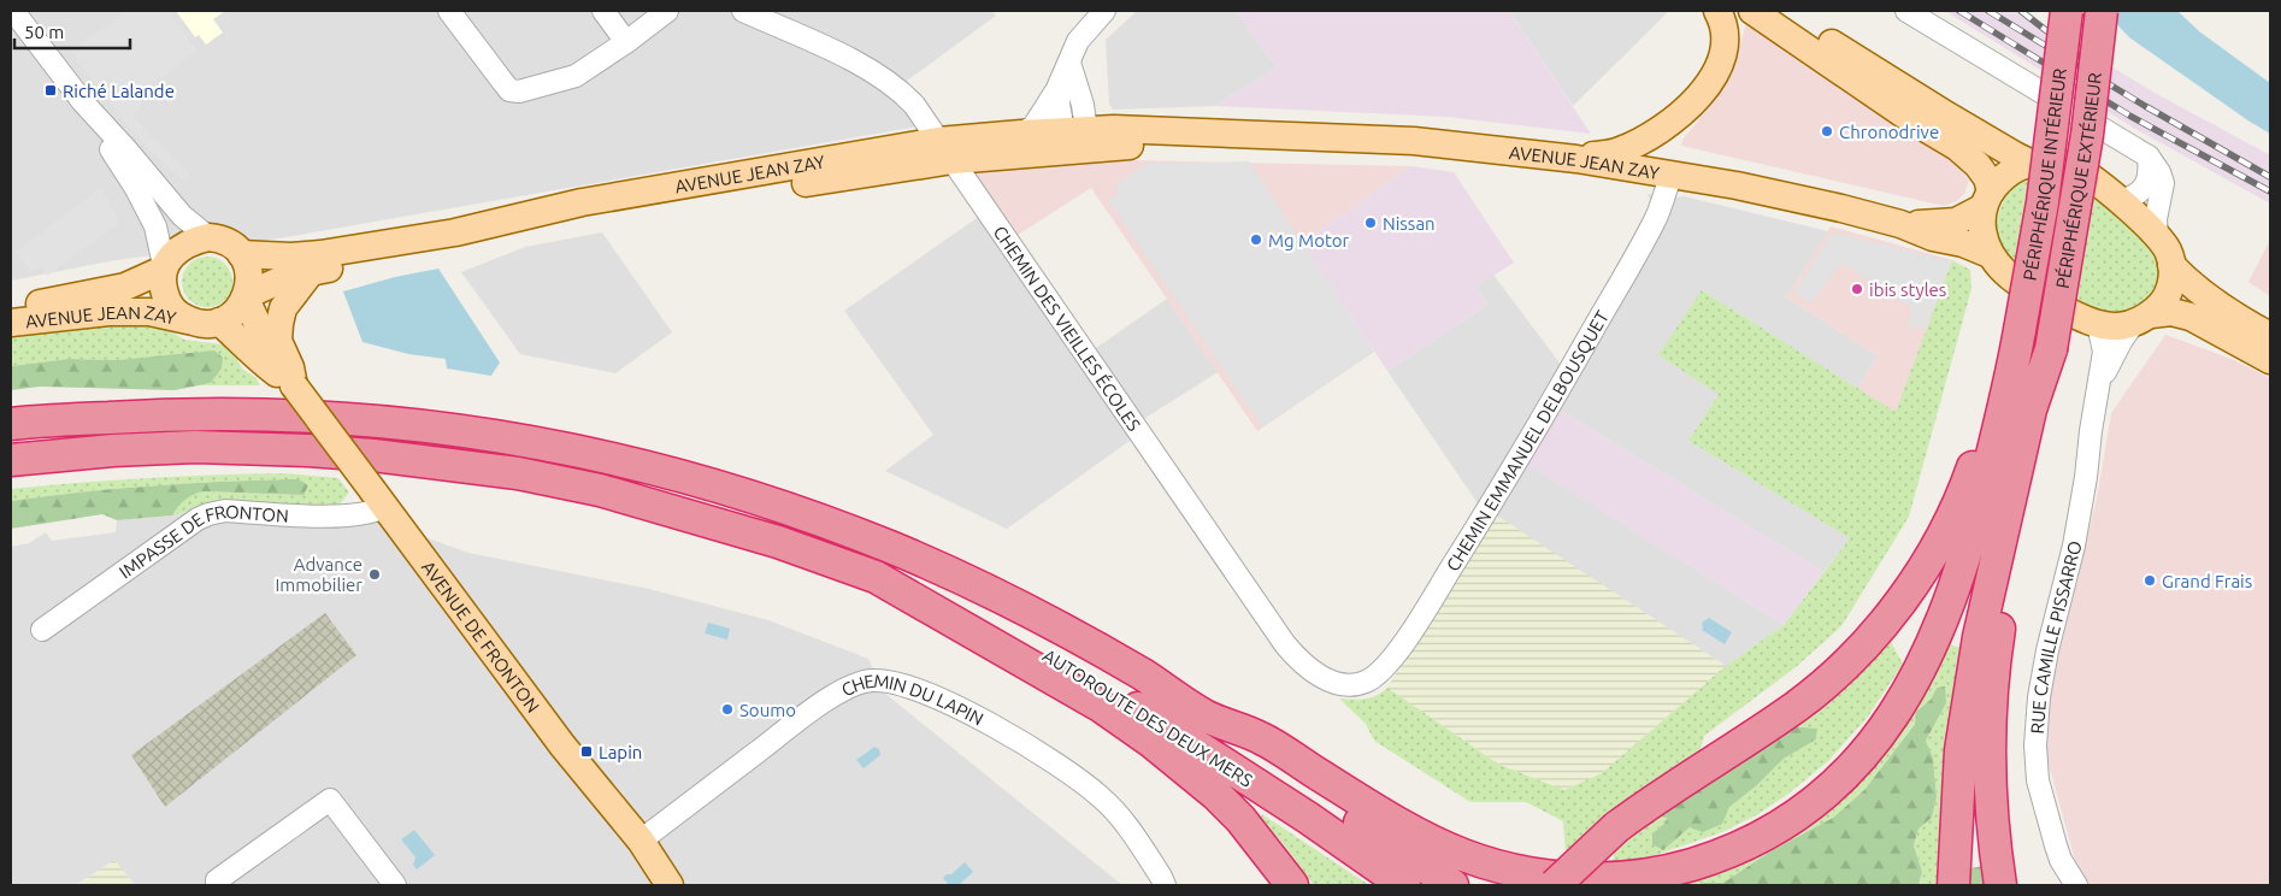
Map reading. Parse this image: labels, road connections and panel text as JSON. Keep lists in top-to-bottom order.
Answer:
{
  "streets": {
    "highway": ["PÉRIPHÉRIQUE INTÉRIEUR", "PÉRIPHÉRIQUE EXTÉRIEUR", "AUTOROUTE DES DEUX MERS"],
    "main road": ["AVENUE JEAN ZAY", "AVENUE DE FRONTON"],
    "street": [
      "CHEMIN DES VIEILLES ÉCOLES",
      "CHEMIN EMMANUEL DELBOUSQUET",
      "IMPASSE DE FRONTON",
      "RUE CAMILLE PISSARRO",
      "CHEMIN DU LAPIN"
    ]
  },
  "crossings": [
    ["AVENUE JEAN ZAY", "CHEMIN DES VIEILLES ÉCOLES"],
    ["AVENUE JEAN ZAY", "CHEMIN EMMANUEL DELBOUSQUET"],
    ["AVENUE JEAN ZAY", "AVENUE DE FRONTON"],
    ["AVENUE JEAN ZAY", "RUE CAMILLE PISSARRO"],
    ["CHEMIN DES VIEILLES ÉCOLES", "CHEMIN EMMANUEL DELBOUSQUET"],
    ["IMPASSE DE FRONTON", "AVENUE DE FRONTON"],
    ["AVENUE DE FRONTON", "CHEMIN DU LAPIN"]
  ],
  "places": {
    "transit": ["Riché Lalande", "Lapin"],
    "other": [
      "Chronodrive",
      "Nissan",
      "Mg Motor",
      "ibis styles",
      "Advance Immobilier",
      "Grand Frais",
      "Soumo"
    ]
  },
  "scale_bar": "50 m"
}
